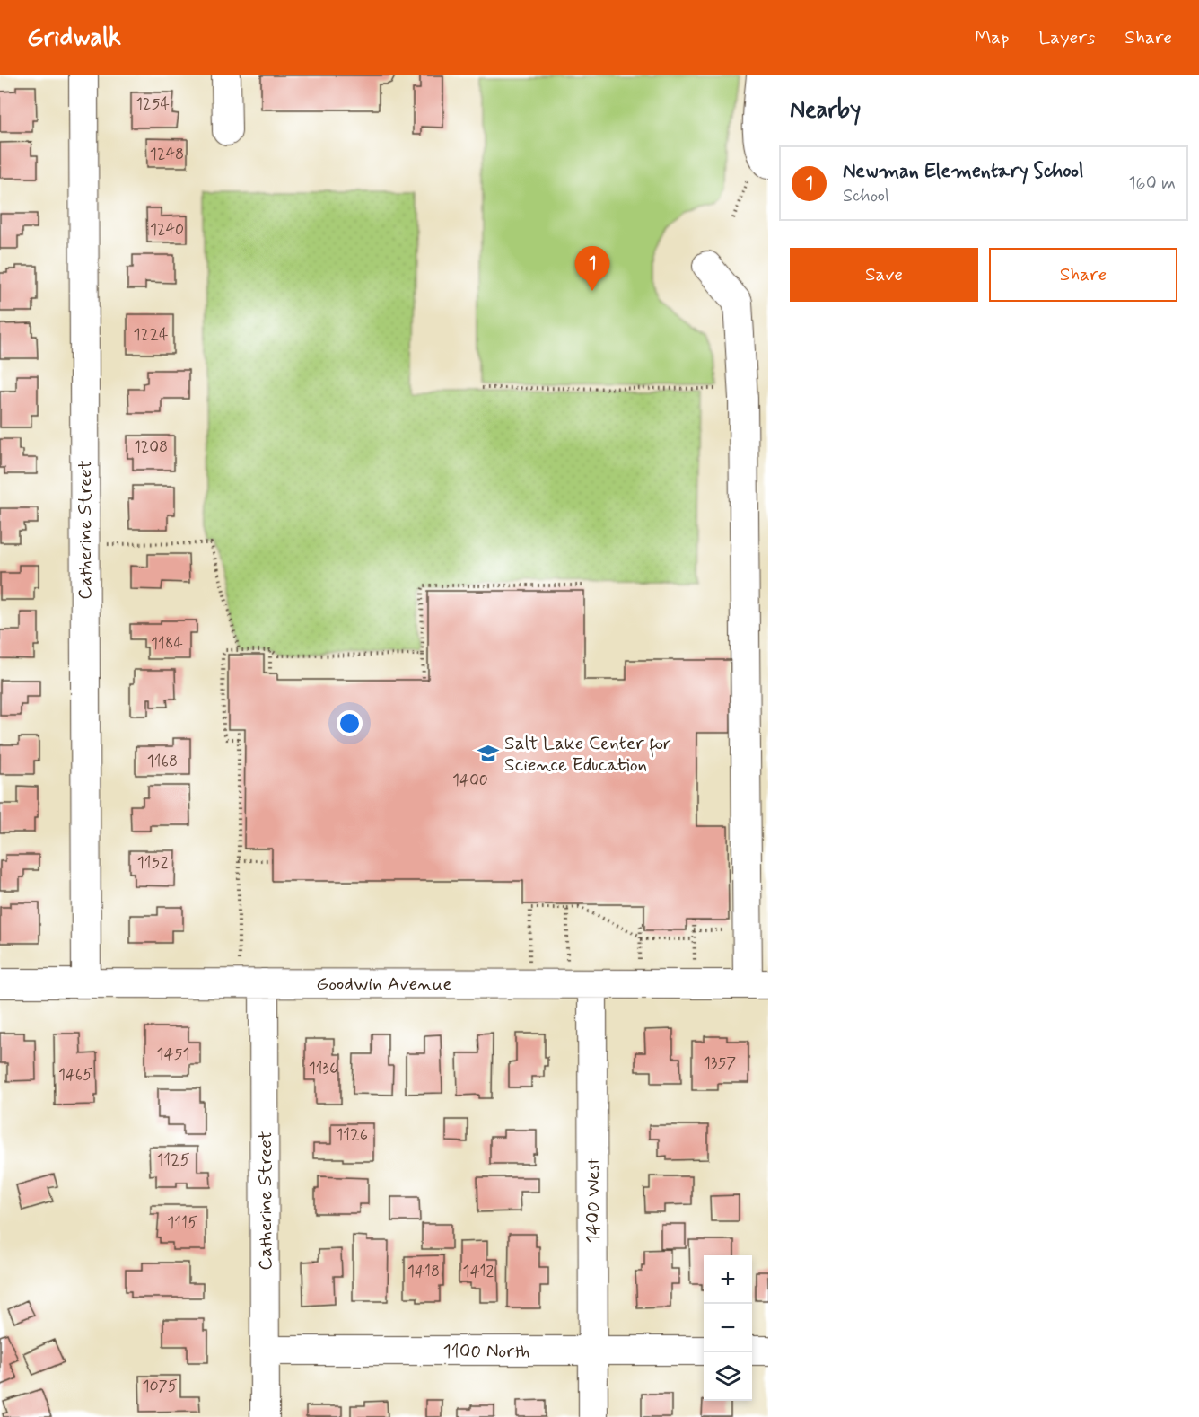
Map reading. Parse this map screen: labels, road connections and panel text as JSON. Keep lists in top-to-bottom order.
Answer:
{
  "streets": {
    "street": [
      "Catherine Street",
      "Goodwin Avenue",
      "1400 West",
      "1100 North"
    ]
  },
  "crossings": [
    ["Catherine Street", "Goodwin Avenue"],
    ["Catherine Street", "1100 North"],
    ["Goodwin Avenue", "1400 West"],
    ["1400 West", "1100 North"]
  ],
  "places": {
    "school or university": ["Salt Lake Center for Science Education"]
  },
  "house_numbers": [
    "1254",
    "1248",
    "1240",
    "1224",
    "1208",
    "1184",
    "1168",
    "1400",
    "1152",
    "1451",
    "1357",
    "1136",
    "1465",
    "1126",
    "1125",
    "1115",
    "1418",
    "1412",
    "1075"
  ],
  "page": {
    "header": "Gridwalk",
    "nav": ["Map", "Layers", "Share"],
    "heading": "Nearby",
    "list": [
      {
        "mark": "1",
        "name": "Newman Elementary School",
        "note": "School",
        "value": "160 m"
      }
    ],
    "buttons": ["Save", "Share"],
    "pins": "1",
    "map_buttons": ["+", "−"]
  }
}
